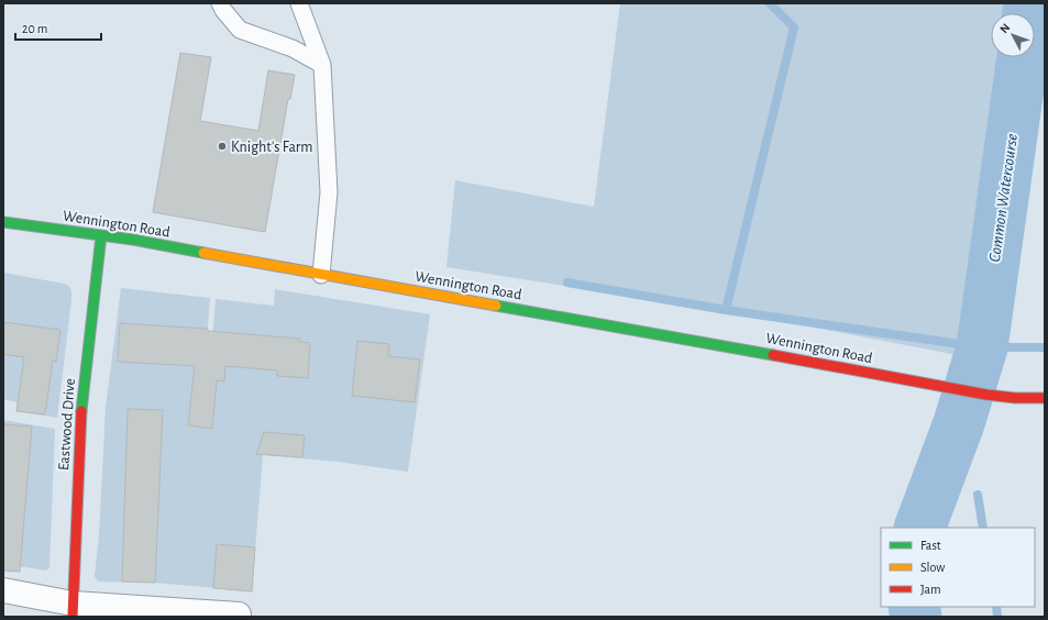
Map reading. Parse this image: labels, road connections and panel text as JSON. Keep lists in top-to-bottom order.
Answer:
{
  "streets": {
    "main road": ["Wennington Road", "Eastwood Drive"]
  },
  "crossings": [
    ["Wennington Road", "Eastwood Drive"]
  ],
  "water": ["Common Watercourse"],
  "places": ["Knight's Farm"],
  "legend": ["Fast", "Slow", "Jam"],
  "scale_bar": "20 m",
  "north": "top left"
}
